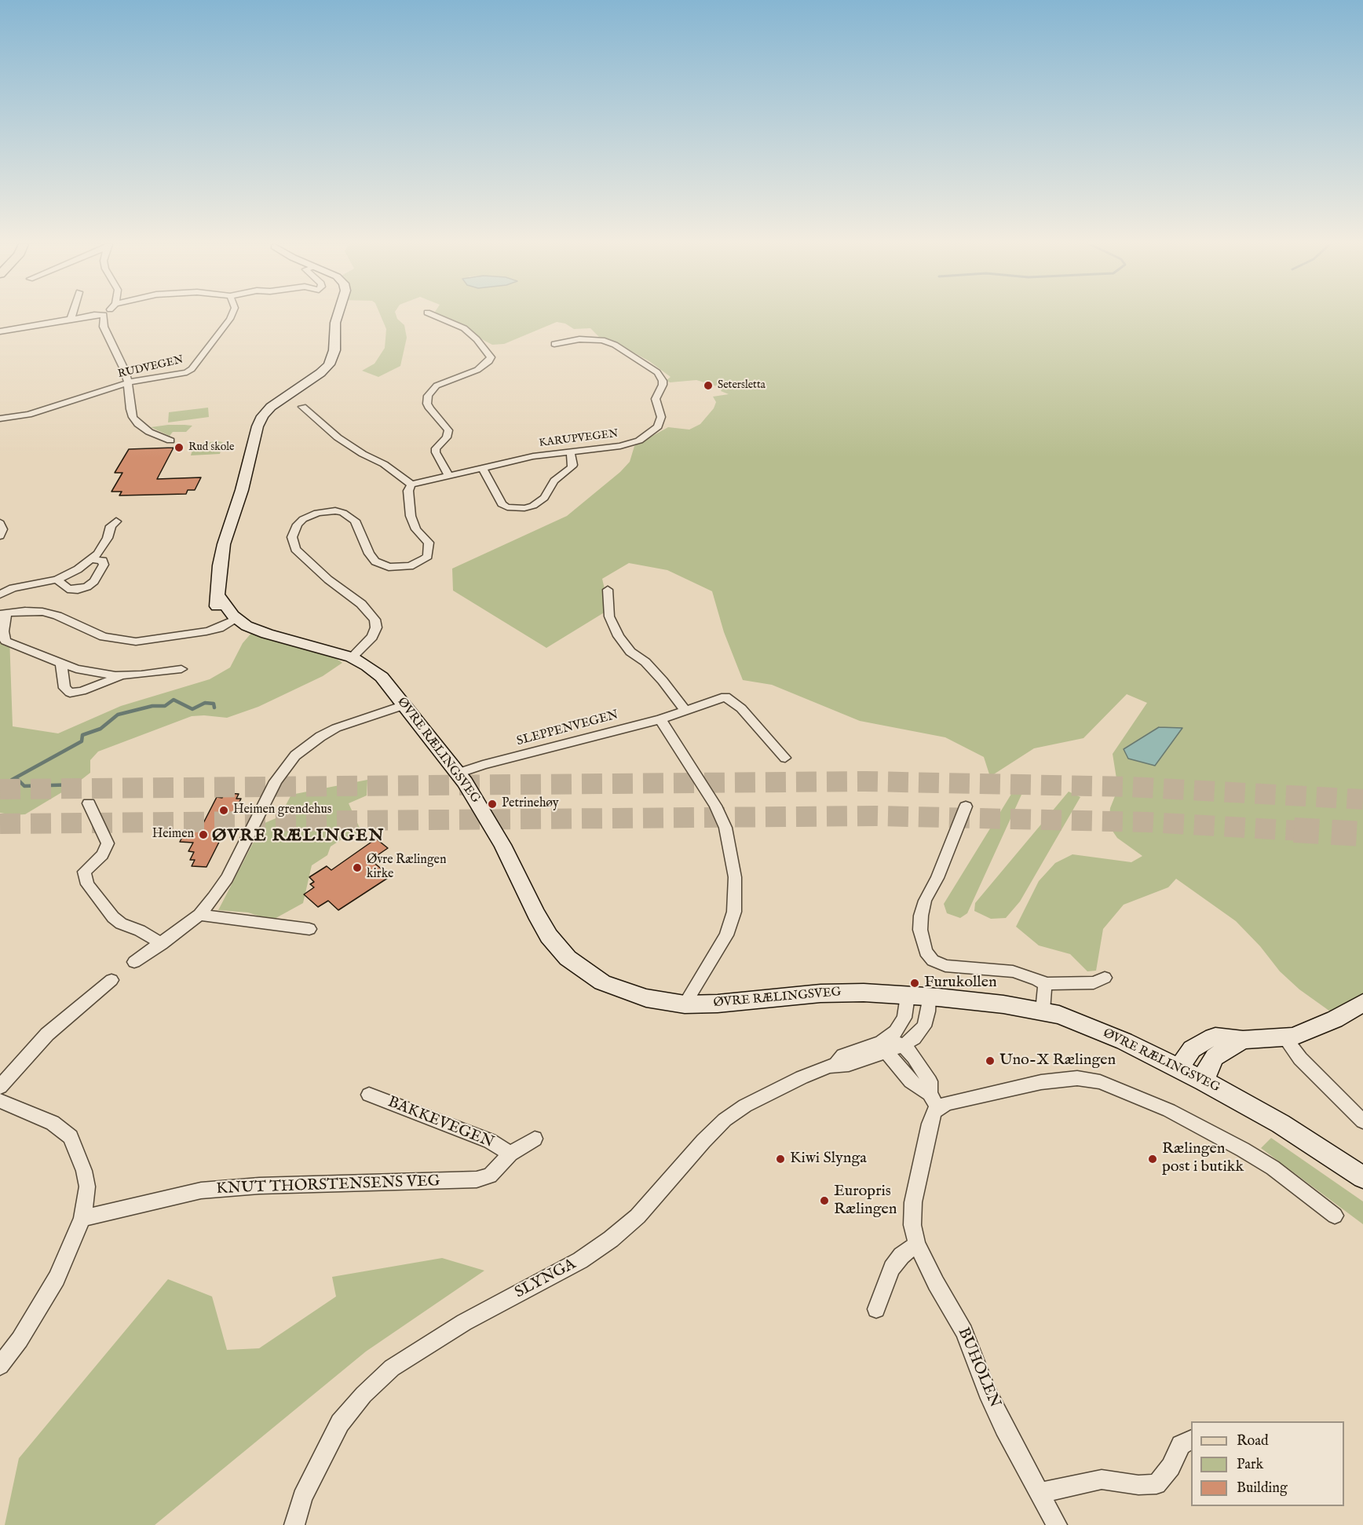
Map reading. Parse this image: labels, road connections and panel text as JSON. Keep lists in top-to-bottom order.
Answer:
{
  "streets": {
    "main road": ["ØVRE RÆLINGSVEG"],
    "street": [
      "RUDVEGEN",
      "KARUPVEGEN",
      "SLEPPENVEGEN",
      "BAKKEVEGEN",
      "KNUT THORSTENSENS VEG",
      "SLYNGA",
      "BUHOLEN"
    ]
  },
  "crossings": [
    ["SLEPPENVEGEN", "ØVRE RÆLINGSVEG"],
    ["BAKKEVEGEN", "KNUT THORSTENSENS VEG"]
  ],
  "districts": ["ØVRE RÆLINGEN"],
  "places": [
    "Setersletta",
    "Rud skole",
    "Petrinehøy",
    "Heimen grendehus",
    "Heimen",
    "Øvre Rælingen kirke",
    "Furukollen",
    "Uno-X Rælingen",
    "Kiwi Slynga",
    "Rælingen post i butikk",
    "Europris Rælingen"
  ],
  "legend": ["Road", "Park", "Building"]
}
